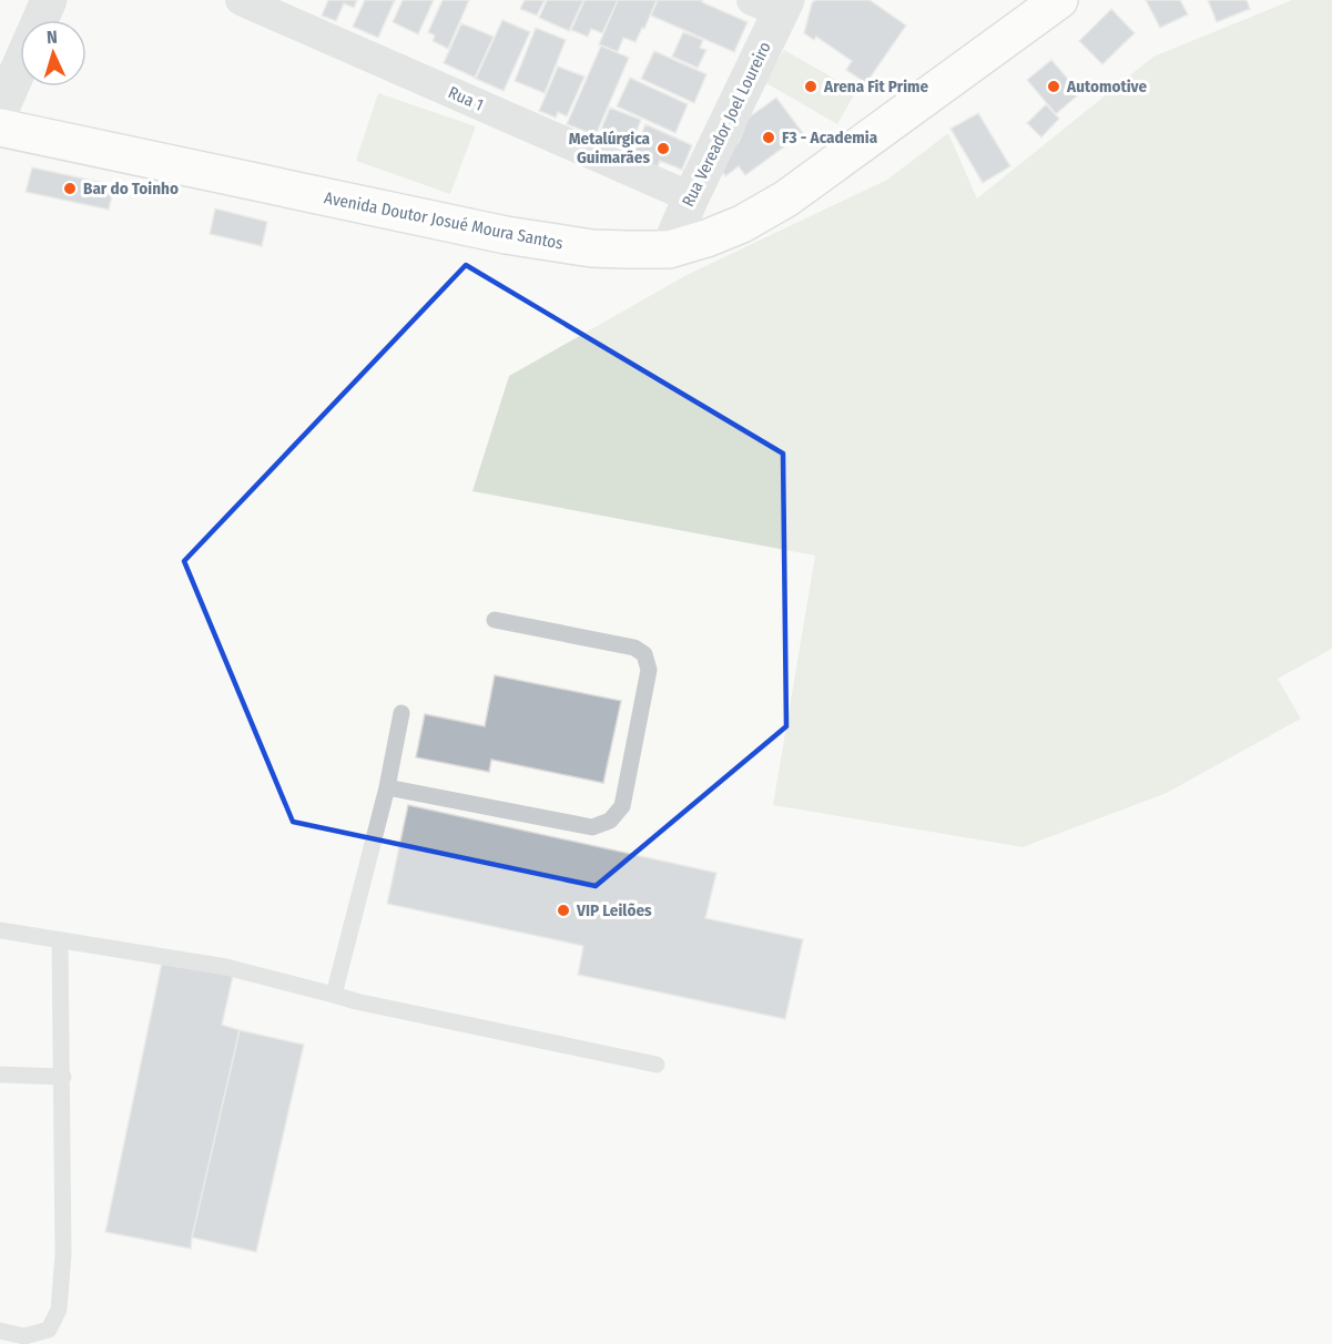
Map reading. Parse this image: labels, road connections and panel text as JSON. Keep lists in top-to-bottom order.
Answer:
{
  "streets": {
    "main road": ["Avenida Doutor Josué Moura Santos"],
    "street": ["Rua 1", "Rua Vereador Joel Loureiro"]
  },
  "crossings": [
    ["Rua 1", "Rua Vereador Joel Loureiro"],
    ["Rua Vereador Joel Loureiro", "Avenida Doutor Josué Moura Santos"]
  ],
  "places": [
    "Arena Fit Prime",
    "Automotive",
    "F3 - Academia",
    "Metalúrgica Guimarães",
    "Bar do Toinho",
    "VIP Leilões"
  ],
  "north": "top"
}
